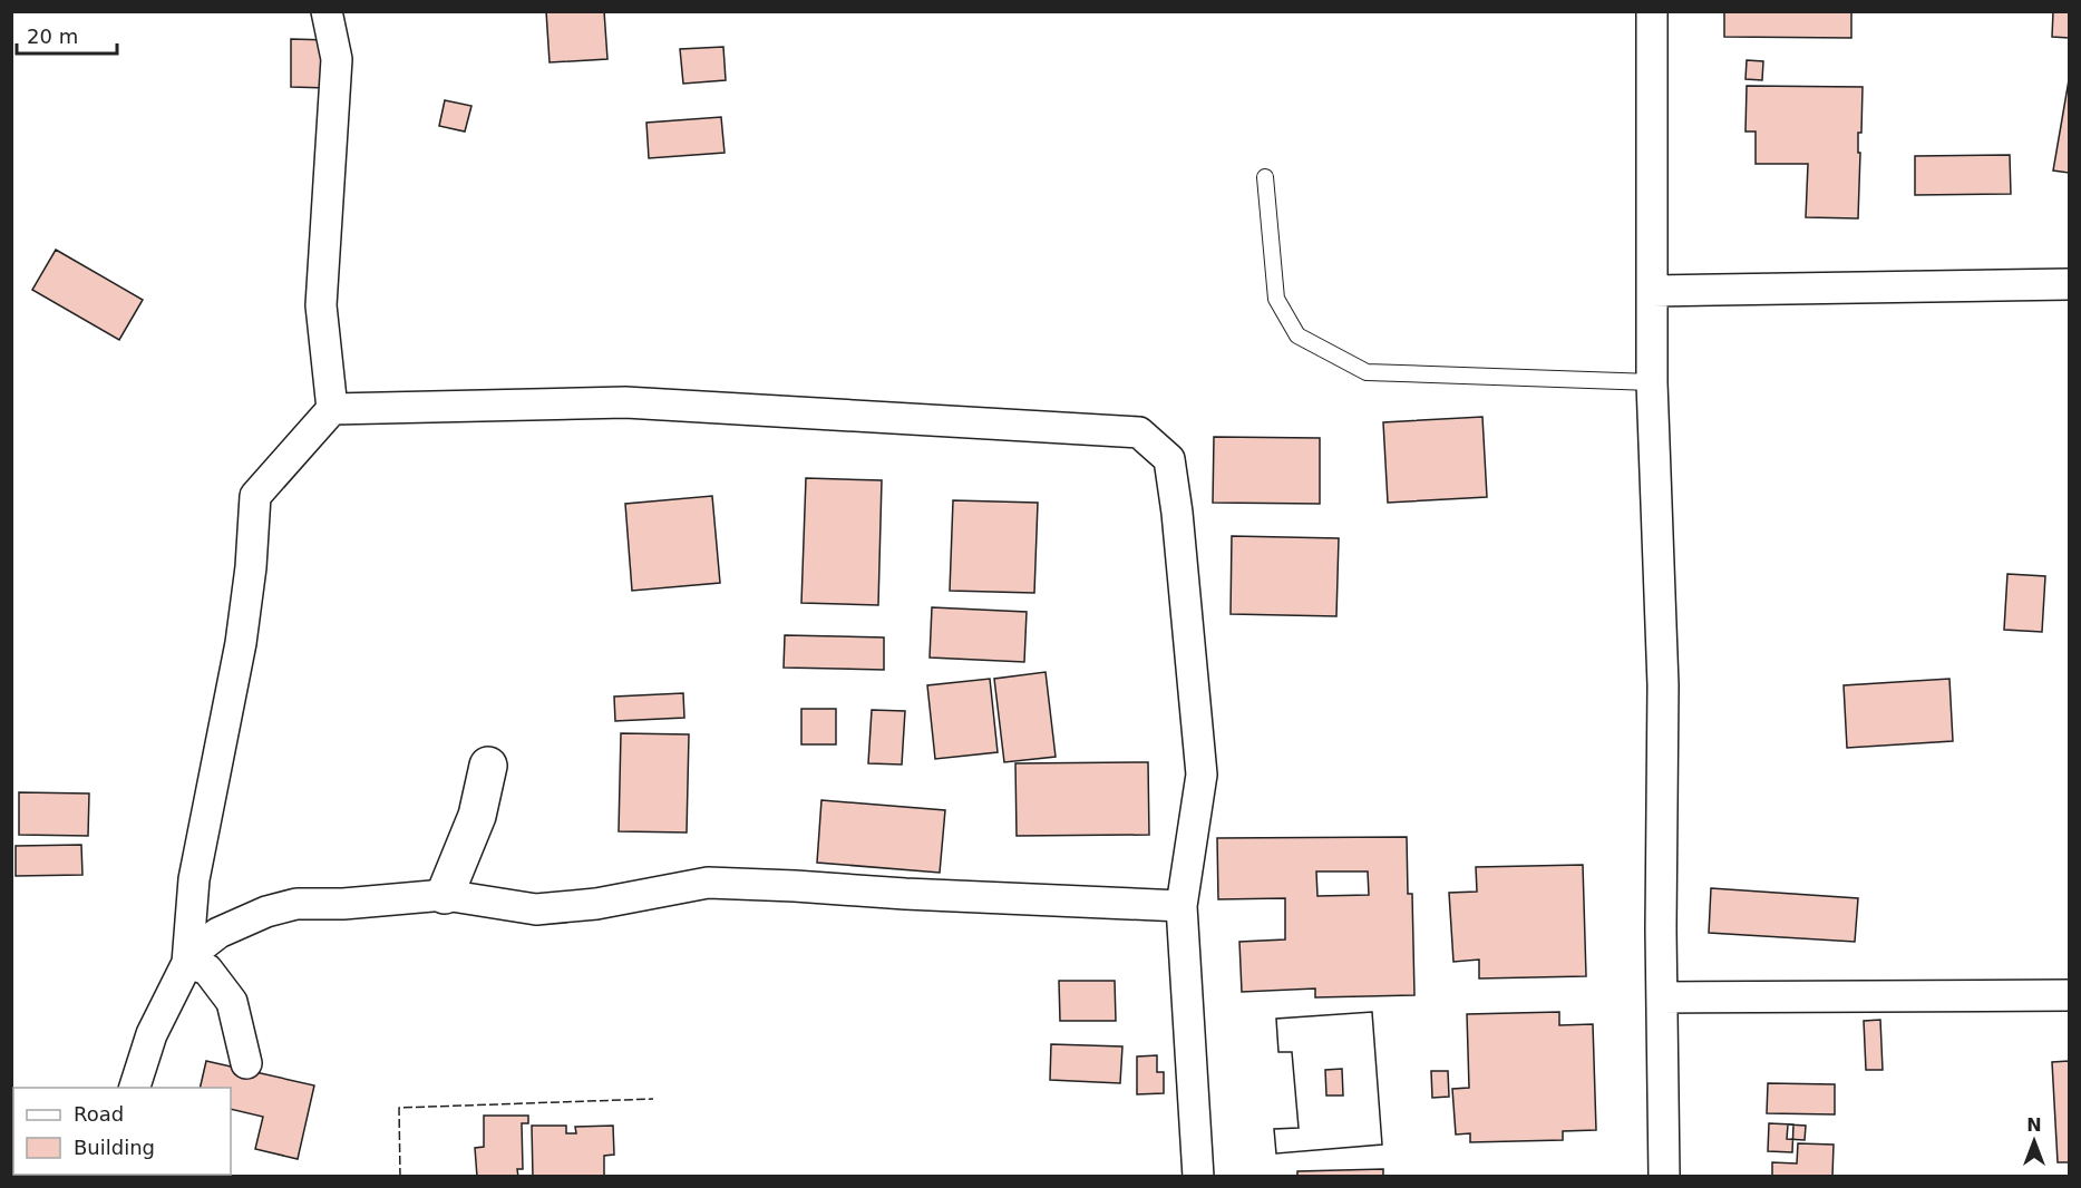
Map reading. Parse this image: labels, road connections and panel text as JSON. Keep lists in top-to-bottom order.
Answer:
{
  "legend": ["Road", "Building"],
  "scale_bar": "20 m",
  "north": "top"
}
